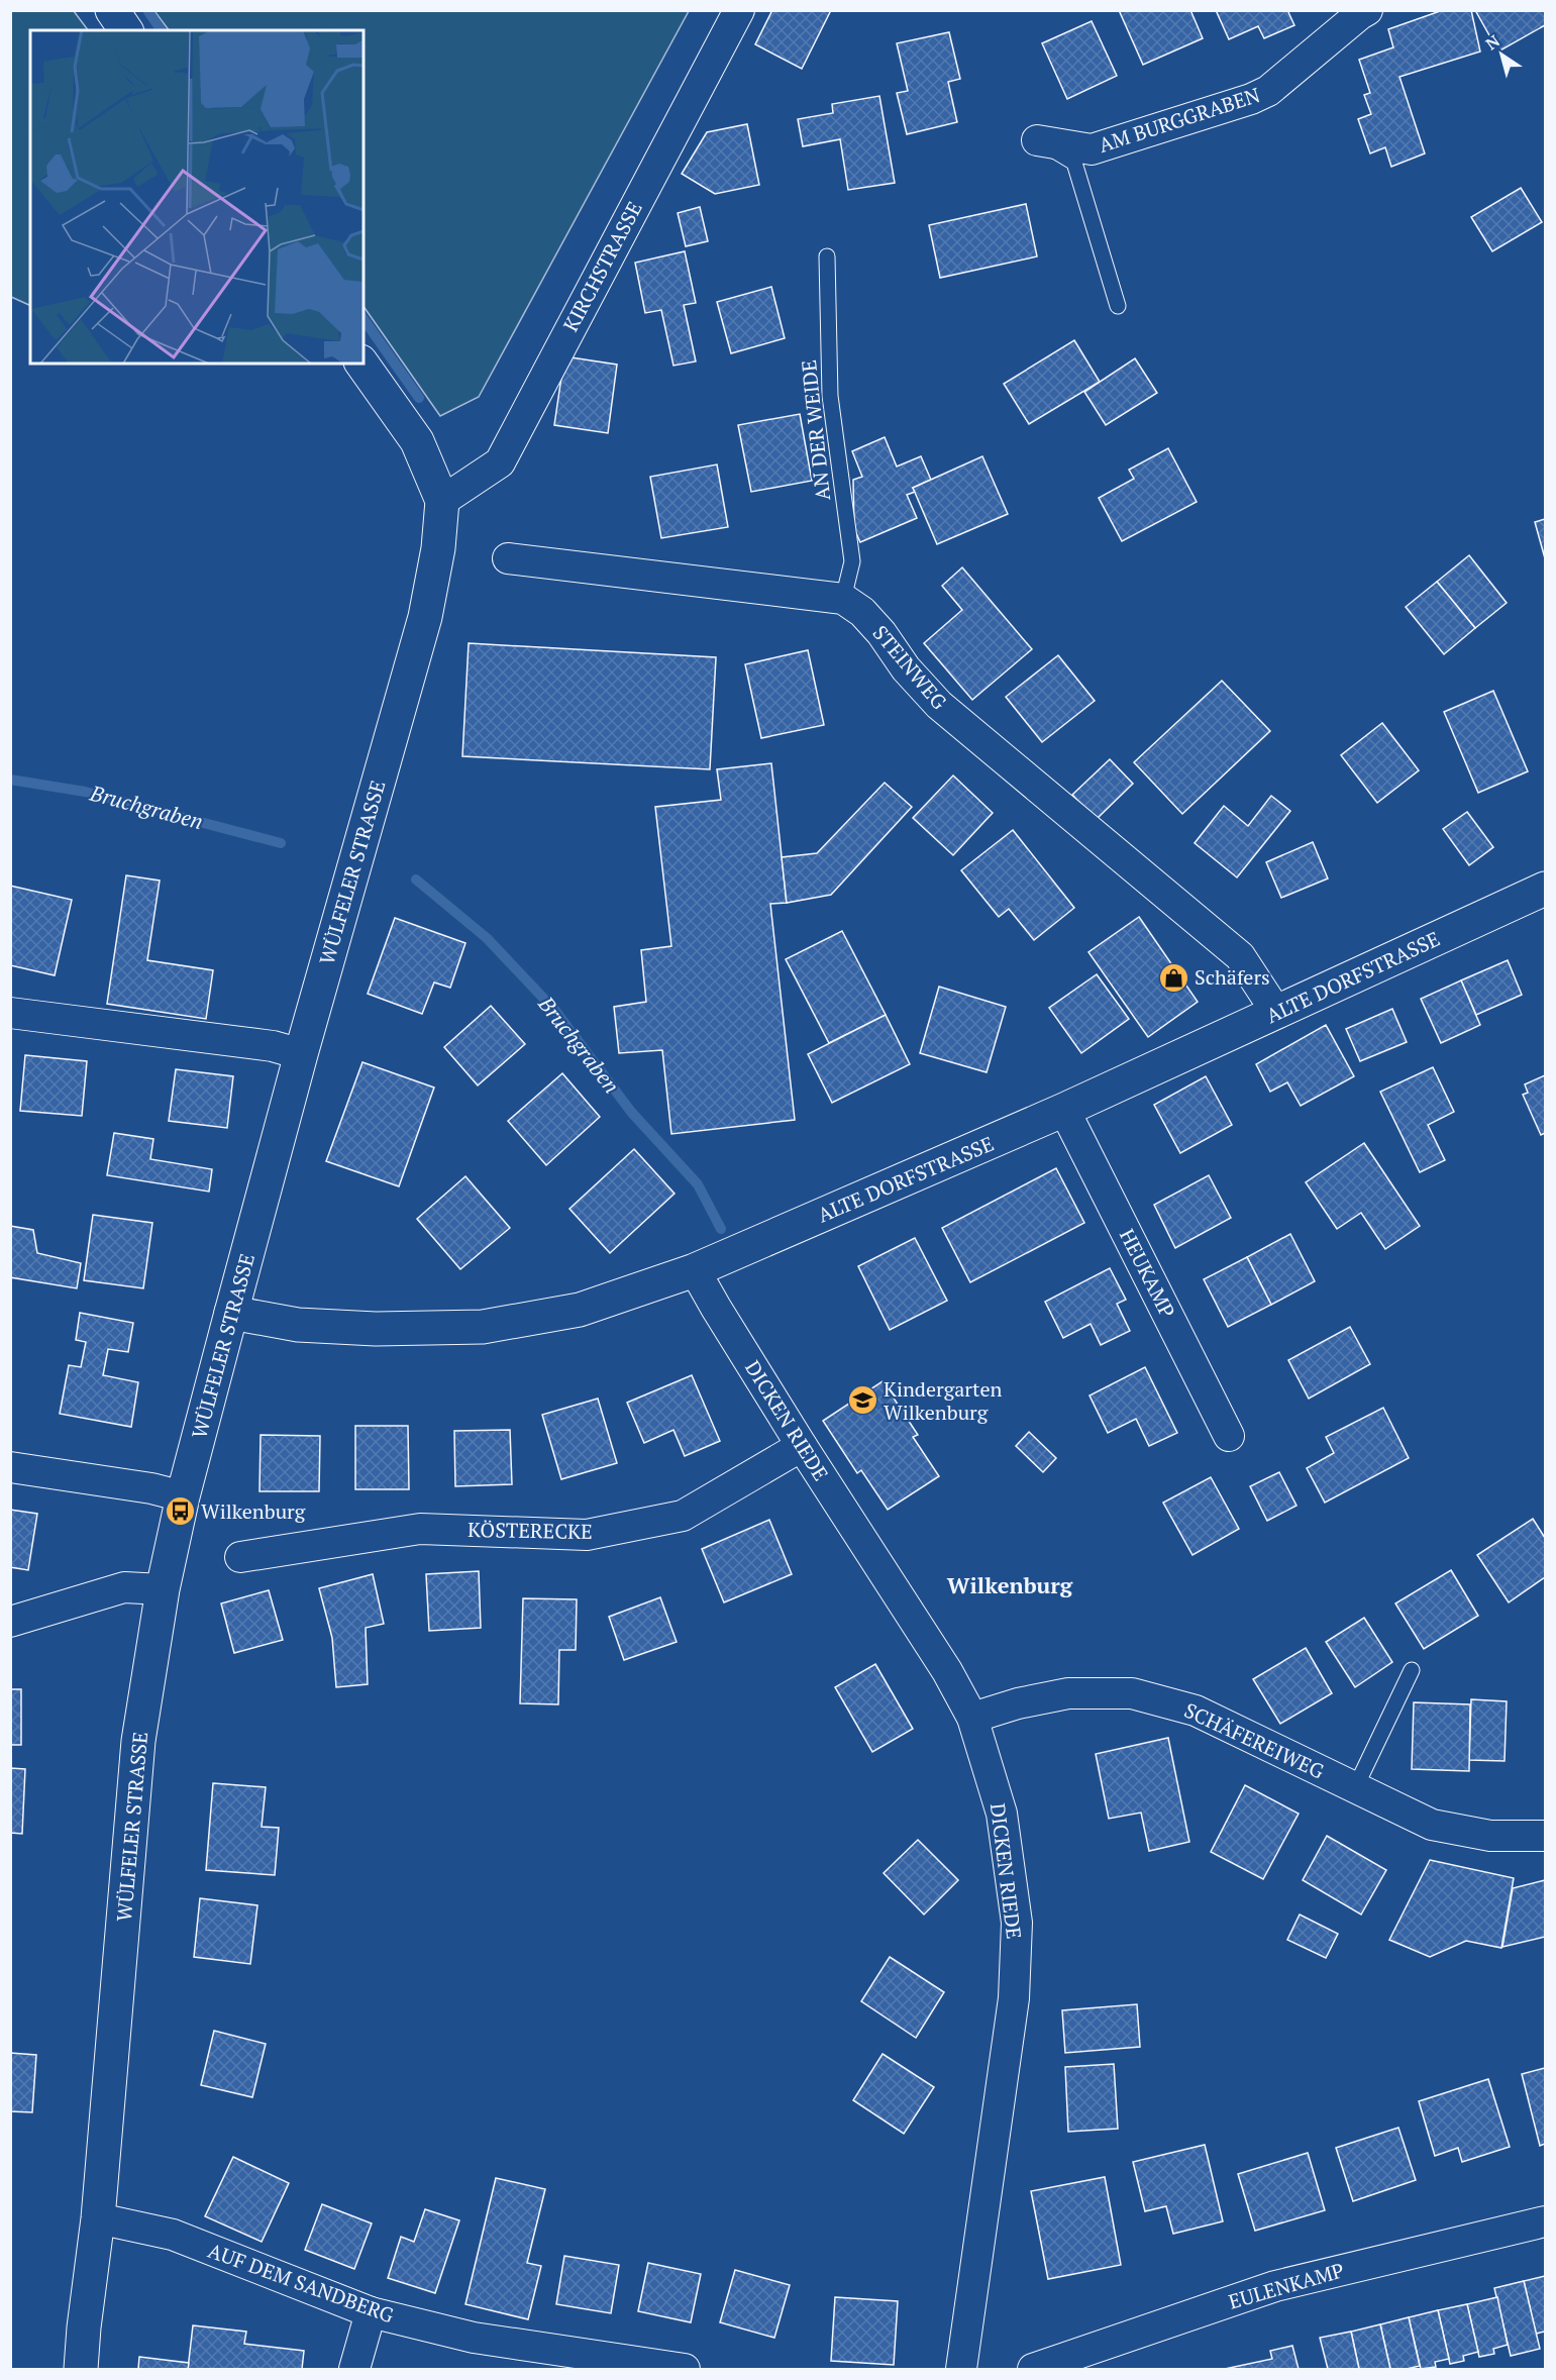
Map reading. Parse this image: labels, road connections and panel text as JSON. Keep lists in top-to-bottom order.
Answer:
{
  "streets": {
    "main road": ["WÜLFELER STRASSE", "ALTE DORFSTRASSE"],
    "street": [
      "AM BURGGRABEN",
      "KIRCHSTRASSE",
      "STEINWEG",
      "HEUKAMP",
      "DICKEN RIEDE",
      "KÖSTERECKE",
      "SCHÄFEREIWEG",
      "AUF DEM SANDBERG",
      "EULENKAMP"
    ],
    "lane": ["AN DER WEIDE"]
  },
  "crossings": [
    ["KIRCHSTRASSE", "WÜLFELER STRASSE"],
    ["AN DER WEIDE", "STEINWEG"],
    ["STEINWEG", "ALTE DORFSTRASSE"],
    ["WÜLFELER STRASSE", "ALTE DORFSTRASSE"],
    ["WÜLFELER STRASSE", "AUF DEM SANDBERG"],
    ["ALTE DORFSTRASSE", "HEUKAMP"],
    ["ALTE DORFSTRASSE", "DICKEN RIEDE"],
    ["DICKEN RIEDE", "KÖSTERECKE"],
    ["DICKEN RIEDE", "SCHÄFEREIWEG"]
  ],
  "districts": ["Wilkenburg"],
  "water": ["Bruchgraben"],
  "places": {
    "shop": ["Schäfers"],
    "school or university": ["Kindergarten Wilkenburg"],
    "bus stop": ["Wilkenburg"]
  },
  "north": "top left"
}
